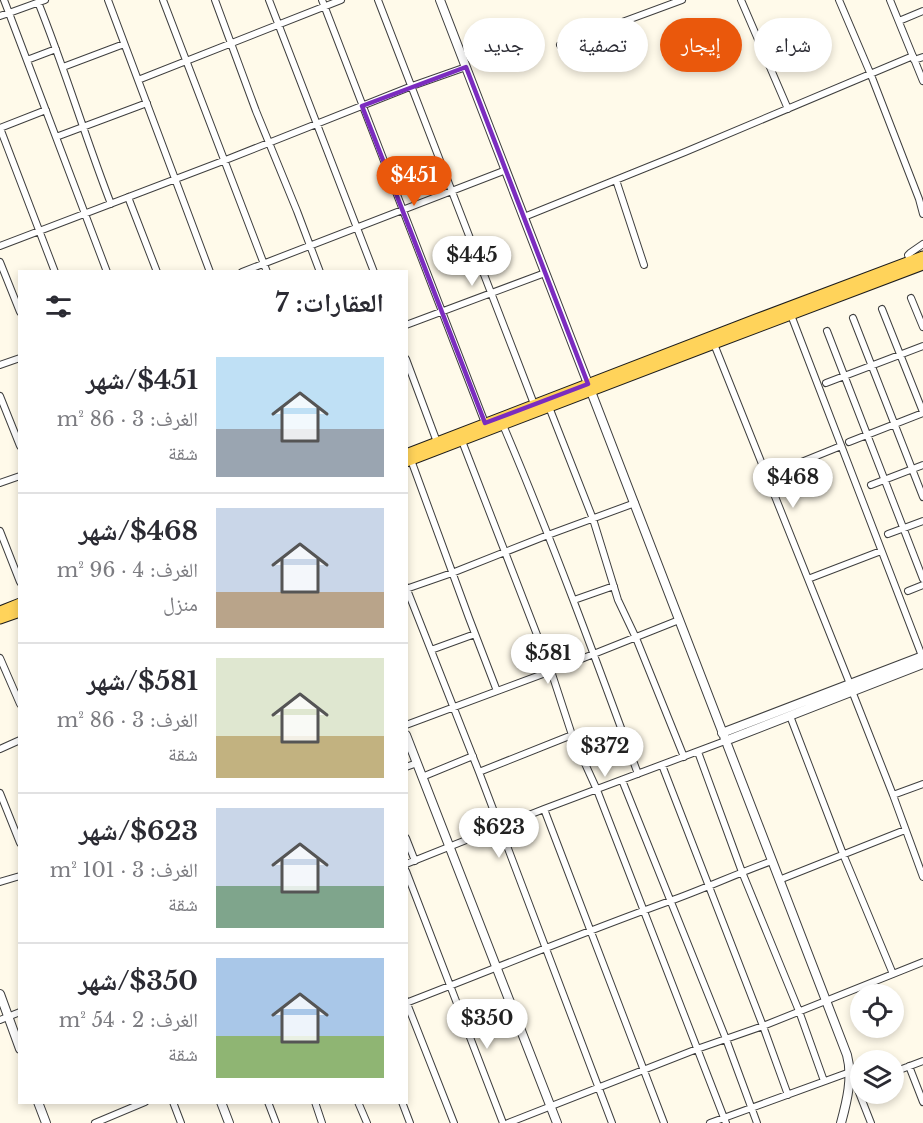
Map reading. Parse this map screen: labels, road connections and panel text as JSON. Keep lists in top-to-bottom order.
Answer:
{
  "page": {
    "chip": [
      "شراء",
      "إيجار",
      "تصفية",
      "جديد"
    ],
    "price": [
      "$451",
      "$445",
      "$468",
      "$581",
      "$372",
      "$623",
      "$350"
    ],
    "heading": "العقارات: 7",
    "list": [
      {
        "name": "$451/شهر",
        "note": "الغرف: 3 · 86 m² · شقة"
      },
      {
        "name": "$468/شهر",
        "note": "الغرف: 4 · 96 m² · منزل"
      },
      {
        "name": "$581/شهر",
        "note": "الغرف: 3 · 86 m² · شقة"
      },
      {
        "name": "$623/شهر",
        "note": "الغرف: 3 · 101 m² · شقة"
      },
      {
        "name": "$350/شهر",
        "note": "الغرف: 2 · 54 m² · شقة"
      }
    ]
  }
}
